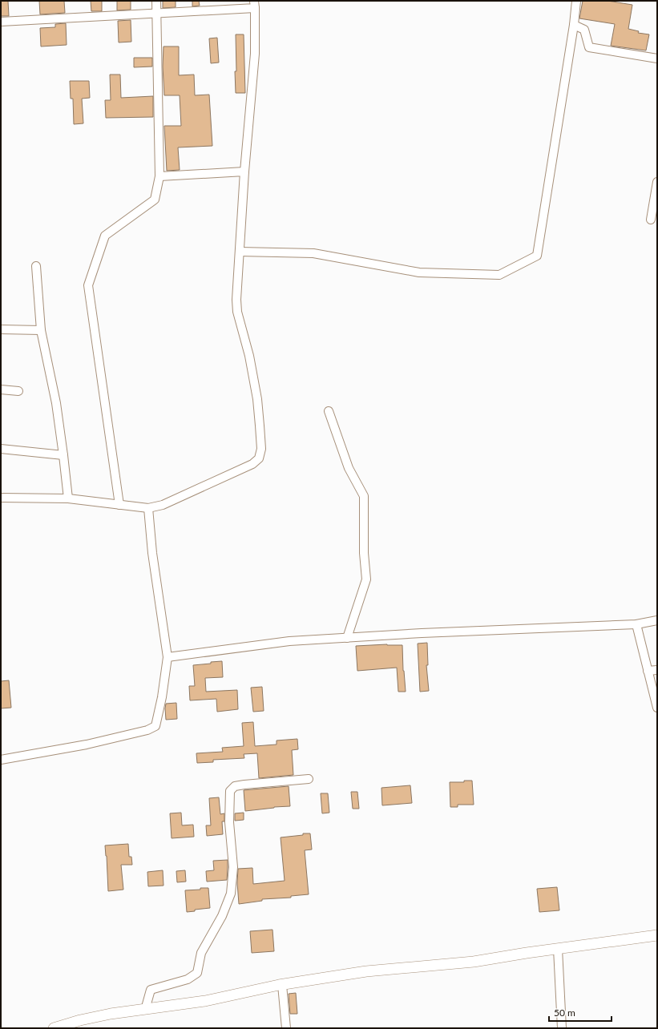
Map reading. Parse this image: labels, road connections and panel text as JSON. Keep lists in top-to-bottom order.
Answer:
{
  "scale_bar": "50 m"
}
